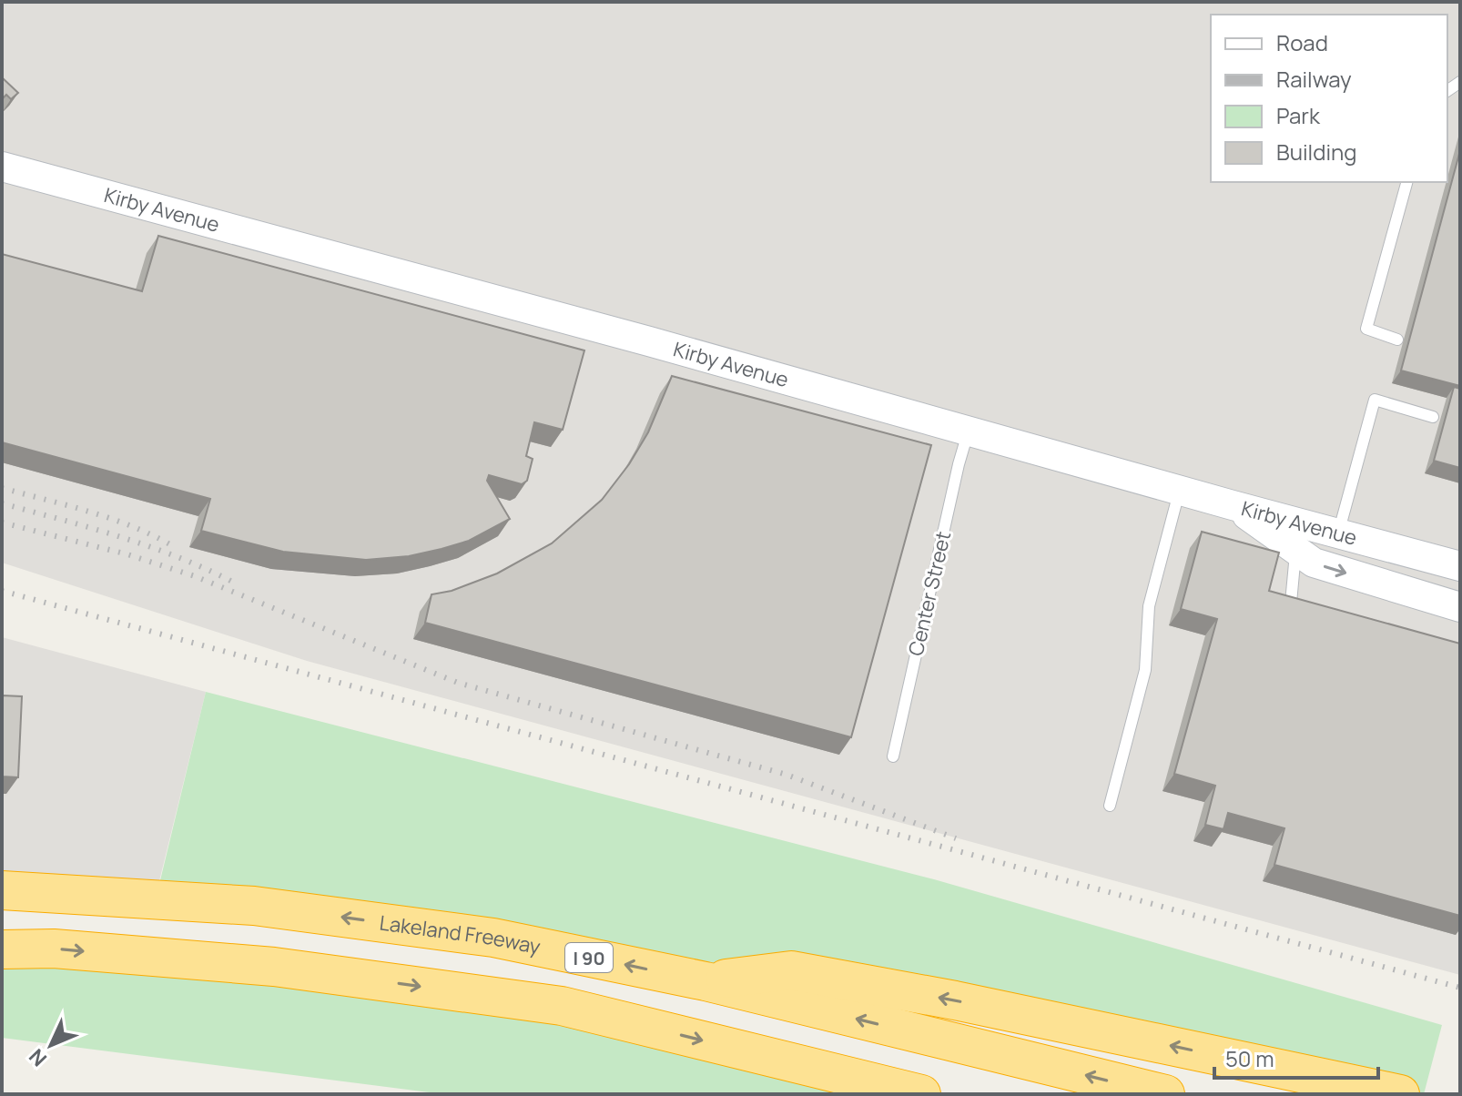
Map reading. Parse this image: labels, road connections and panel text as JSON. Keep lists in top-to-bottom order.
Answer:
{
  "streets": {
    "highway": ["Lakeland Freeway", "I 90"],
    "street": ["Kirby Avenue"],
    "lane": ["Center Street"]
  },
  "crossings": [
    ["Kirby Avenue", "Center Street"]
  ],
  "legend": [
    "Road",
    "Railway",
    "Park",
    "Building"
  ],
  "scale_bar": "50 m",
  "north": "bottom left"
}
